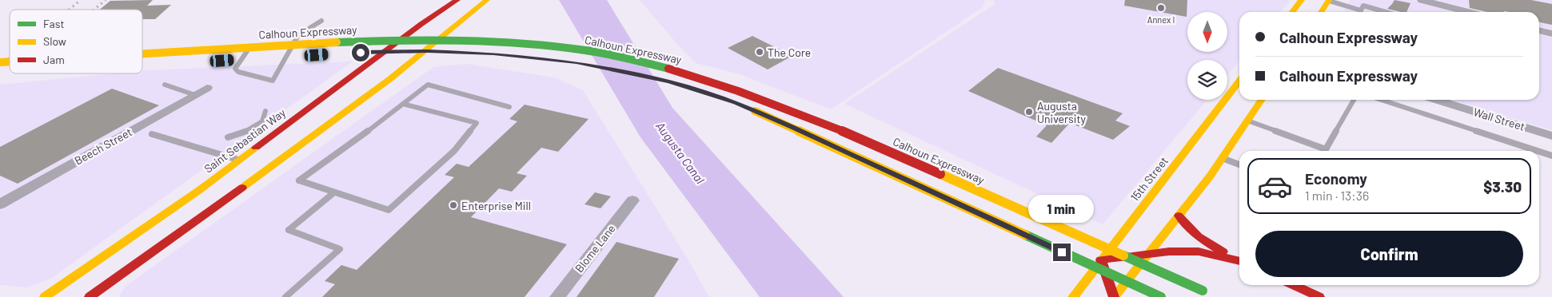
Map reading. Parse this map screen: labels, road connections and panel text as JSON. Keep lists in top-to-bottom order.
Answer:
{
  "streets": {
    "main road": ["Calhoun Expressway", "Saint Sebastian Way", "15th Street"],
    "street": ["Wall Street", "Beech Street", "Blome Lane"]
  },
  "water": ["Augusta Canal"],
  "places": [
    "Annex I",
    "The Core",
    "Augusta University",
    "Enterprise Mill"
  ],
  "legend": ["Fast", "Slow", "Jam"],
  "north": "bottom",
  "page": {
    "banner": ["Calhoun Expressway", "Calhoun Expressway"],
    "list": [
      {
        "name": "Economy",
        "note": "1 min · 13:36",
        "value": "$3.30"
      }
    ],
    "bubble": "1 min",
    "buttons": "Confirm"
  }
}
